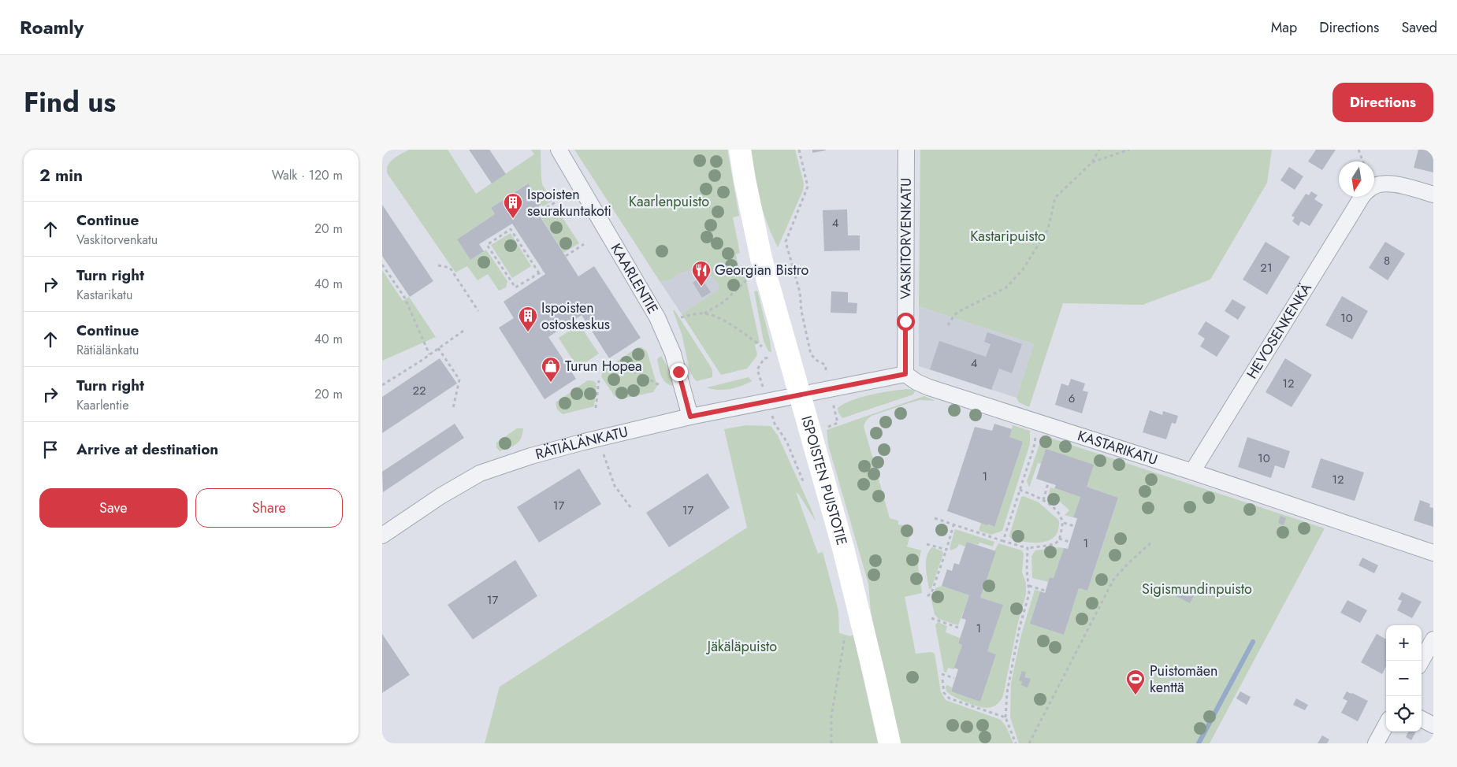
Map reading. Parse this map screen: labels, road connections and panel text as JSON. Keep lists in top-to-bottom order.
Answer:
{
  "streets": {
    "main road": ["ISPOISTEN PUISTOTIE"],
    "street": [
      "VASKITORVENKATU",
      "KAARLENTIE",
      "HEVOSENKENKÄ",
      "RÄTIÄLÄNKATU",
      "KASTARIKATU"
    ]
  },
  "crossings": [
    ["VASKITORVENKATU", "KASTARIKATU"],
    ["KAARLENTIE", "RÄTIÄLÄNKATU"],
    ["HEVOSENKENKÄ", "KASTARIKATU"],
    ["RÄTIÄLÄNKATU", "ISPOISTEN PUISTOTIE"]
  ],
  "parks": [
    "Kaarlenpuisto",
    "Kastaripuisto",
    "Sigismundinpuisto",
    "Jäkäläpuisto"
  ],
  "places": {
    "building": ["Ispoisten seurakuntakoti", "Ispoisten ostoskeskus"],
    "restaurant": ["Georgian Bistro"],
    "shop": ["Turun Hopea"],
    "sports": ["Puistomäen kenttä"]
  },
  "house_numbers": [
    "4",
    "8",
    "21",
    "10",
    "4",
    "12",
    "22",
    "6",
    "10",
    "1",
    "12",
    "17",
    "17",
    "1",
    "17",
    "1"
  ],
  "north": "bottom",
  "page": {
    "header": "Roamly",
    "nav": ["Map", "Directions", "Saved"],
    "title": "Find us",
    "buttons": [
      "Directions",
      ["Save", "Share"]
    ],
    "heading": ["2 min", "Walk · 120 m"],
    "list": [
      ["Continue", "Vaskitorvenkatu", "20 m"],
      ["Turn right", "Kastarikatu", "40 m"],
      ["Continue", "Rätiälänkatu", "40 m"],
      ["Turn right", "Kaarlentie", "20 m"],
      "Arrive at destination"
    ],
    "map_buttons": ["+", "−"]
  }
}
